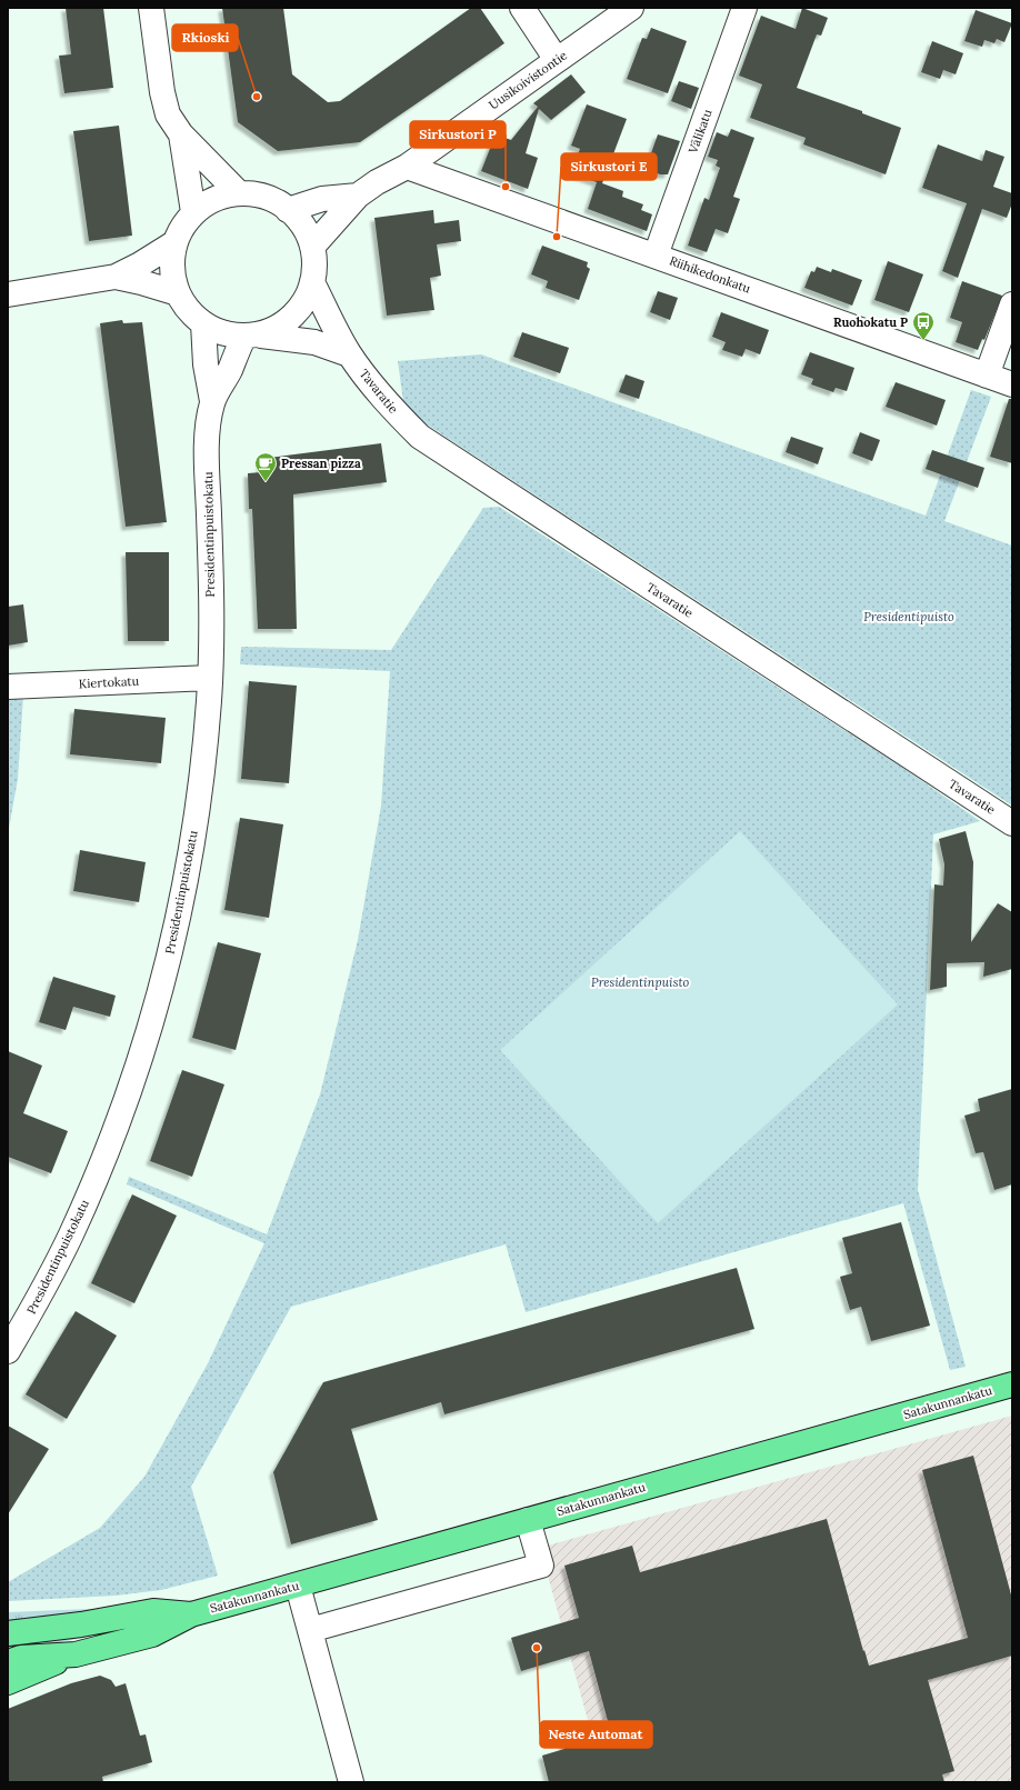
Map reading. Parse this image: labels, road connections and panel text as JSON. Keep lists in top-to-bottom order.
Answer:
{
  "streets": {
    "main road": ["Satakunnankatu"],
    "street": [
      "Uusikoivistontie",
      "Välikatu",
      "Riihikedonkatu",
      "Tavaratie",
      "Presidentinpuistokatu",
      "Kiertokatu"
    ]
  },
  "crossings": [
    ["Uusikoivistontie", "Riihikedonkatu"],
    ["Uusikoivistontie", "Tavaratie"],
    ["Uusikoivistontie", "Presidentinpuistokatu"],
    ["Välikatu", "Riihikedonkatu"],
    ["Tavaratie", "Presidentinpuistokatu"],
    ["Presidentinpuistokatu", "Kiertokatu"]
  ],
  "parks": ["Presidentipuisto", "Presidentinpuisto"],
  "places": {
    "other": [
      "Rkioski",
      "Sirkustori P",
      "Sirkustori E",
      "Neste Automat"
    ],
    "bus stop": ["Ruohokatu P"],
    "cafe": ["Pressan pizza"]
  }
}
